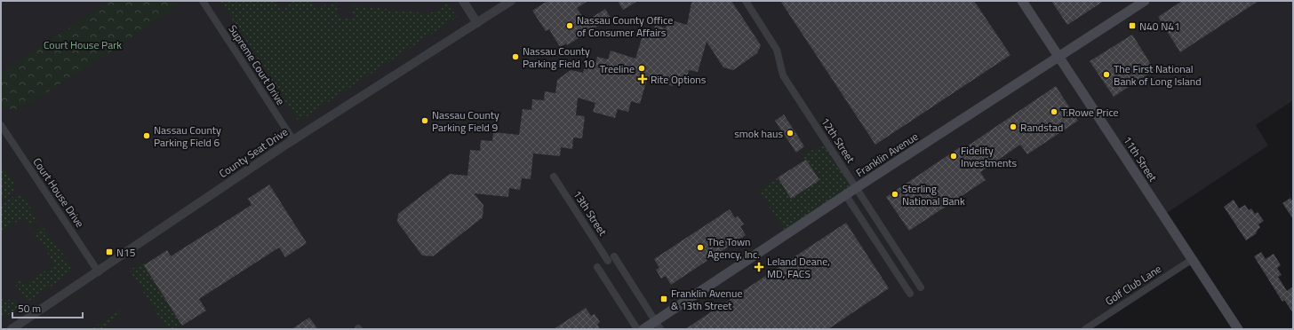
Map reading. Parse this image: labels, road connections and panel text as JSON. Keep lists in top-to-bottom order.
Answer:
{
  "streets": {
    "main road": ["Franklin Avenue", "11th Street"],
    "street": [
      "Supreme Court Drive",
      "12th Street",
      "County Seat Drive",
      "Court House Drive",
      "13th Street",
      "Golf Club Lane"
    ]
  },
  "crossings": [
    ["Supreme Court Drive", "County Seat Drive"],
    ["12th Street", "Franklin Avenue"],
    ["County Seat Drive", "Court House Drive"],
    ["Franklin Avenue", "11th Street"],
    ["Franklin Avenue", "13th Street"],
    ["11th Street", "Golf Club Lane"]
  ],
  "parks": ["Court House Park"],
  "places": {
    "other": [
      "Nassau County Office of Consumer Affairs",
      "Nassau County Parking Field 10",
      "Treeline",
      "The First National Bank of Long Island",
      "T.Rowe Price",
      "Nassau County Parking Field 9",
      "Randstad",
      "smok haus",
      "Nassau County Parking Field 6",
      "Fidelity Investments",
      "Sterling National Bank",
      "The Town Agency, Inc."
    ],
    "transit": ["N40 N41", "N15", "Franklin Avenue & 13th Street"],
    "health": ["Rite Options", "Leland Deane, MD, FACS"]
  },
  "scale_bar": "50 m"
}
